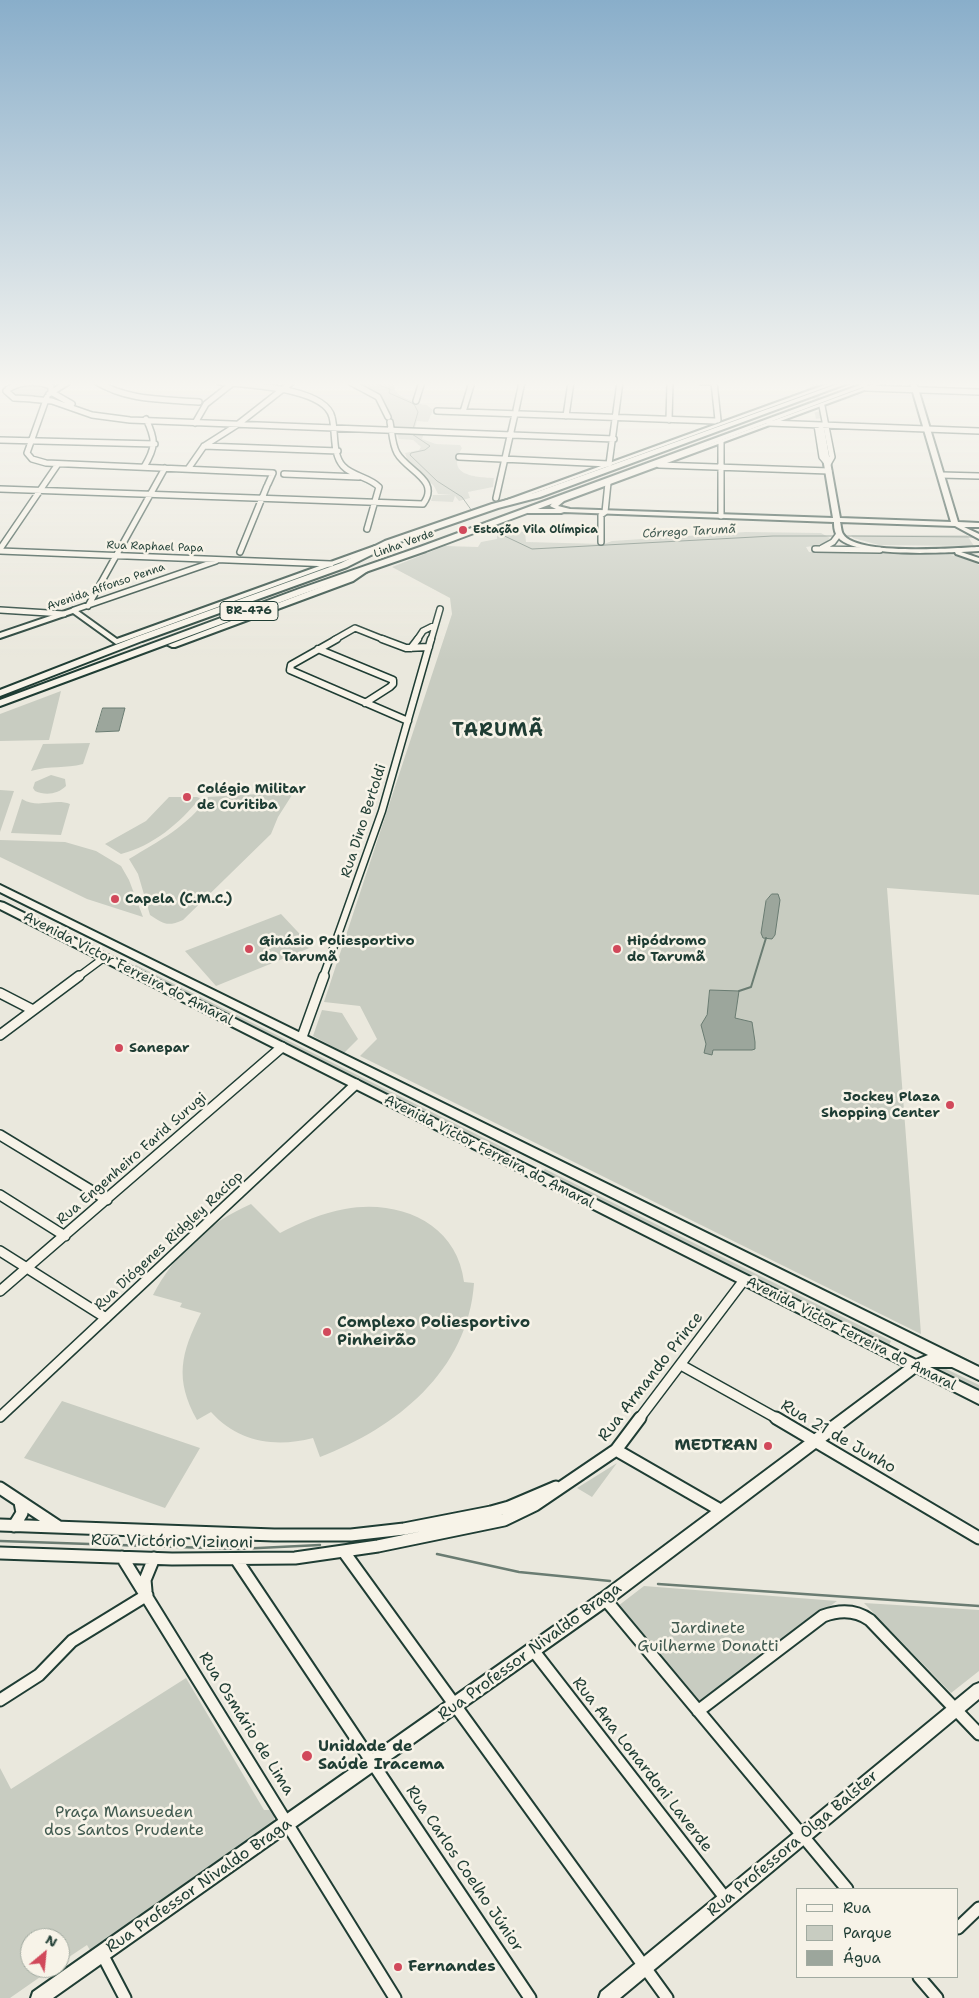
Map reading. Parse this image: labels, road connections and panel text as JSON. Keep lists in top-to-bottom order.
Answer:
{
  "streets": {
    "highway": ["Linha Verde", "BR-476", "Avenida Victor Ferreira do Amaral"],
    "main road": ["Avenida Affonso Penna", "Rua Professor Nivaldo Braga", "Rua Professora Olga Balster"],
    "street": [
      "Rua Raphael Papa",
      "Rua Dino Bertoldi",
      "Rua Engenheiro Farid Surugi",
      "Rua Diógenes Ridgley Raciop",
      "Rua Armando Prince",
      "Rua 21 de Junho",
      "Rua Victório Vizinoni",
      "Rua Osmário de Lima",
      "Rua Ana Lonardoni Laverde",
      "Rua Carlos Coelho Júnior"
    ]
  },
  "crossings": [
    ["Linha Verde", "Rua Raphael Papa"],
    ["Rua Raphael Papa", "Avenida Affonso Penna"],
    ["Rua Dino Bertoldi", "Avenida Victor Ferreira do Amaral"],
    ["Avenida Victor Ferreira do Amaral", "Rua Engenheiro Farid Surugi"],
    ["Avenida Victor Ferreira do Amaral", "Rua Diógenes Ridgley Raciop"],
    ["Avenida Victor Ferreira do Amaral", "Rua Armando Prince"],
    ["Avenida Victor Ferreira do Amaral", "Rua Professor Nivaldo Braga"],
    ["Rua Armando Prince", "Rua 21 de Junho"],
    ["Rua Armando Prince", "Rua Victório Vizinoni"],
    ["Rua 21 de Junho", "Rua Professor Nivaldo Braga"],
    ["Rua Victório Vizinoni", "Rua Osmário de Lima"],
    ["Rua Victório Vizinoni", "Rua Carlos Coelho Júnior"],
    ["Rua Professor Nivaldo Braga", "Rua Osmário de Lima"],
    ["Rua Professor Nivaldo Braga", "Rua Ana Lonardoni Laverde"],
    ["Rua Professor Nivaldo Braga", "Rua Carlos Coelho Júnior"],
    ["Rua Ana Lonardoni Laverde", "Rua Professora Olga Balster"]
  ],
  "districts": ["TARUMÃ"],
  "water": ["Córrego Tarumã"],
  "parks": ["Jardinete Guilherme Donatti", "Praça Mansueden dos Santos Prudente"],
  "places": [
    "Estação Vila Olímpica",
    "Colégio Militar de Curitiba",
    "Capela (C.M.C.)",
    "Ginásio Poliesportivo do Tarumã",
    "Hipódromo do Tarumã",
    "Sanepar",
    "Jockey Plaza Shopping Center",
    "Complexo Poliesportivo Pinheirão",
    "MEDTRAN",
    "Unidade de Saúde Iracema",
    "Fernandes"
  ],
  "legend": ["Rua", "Parque", "Água"],
  "north": "top right"
}
